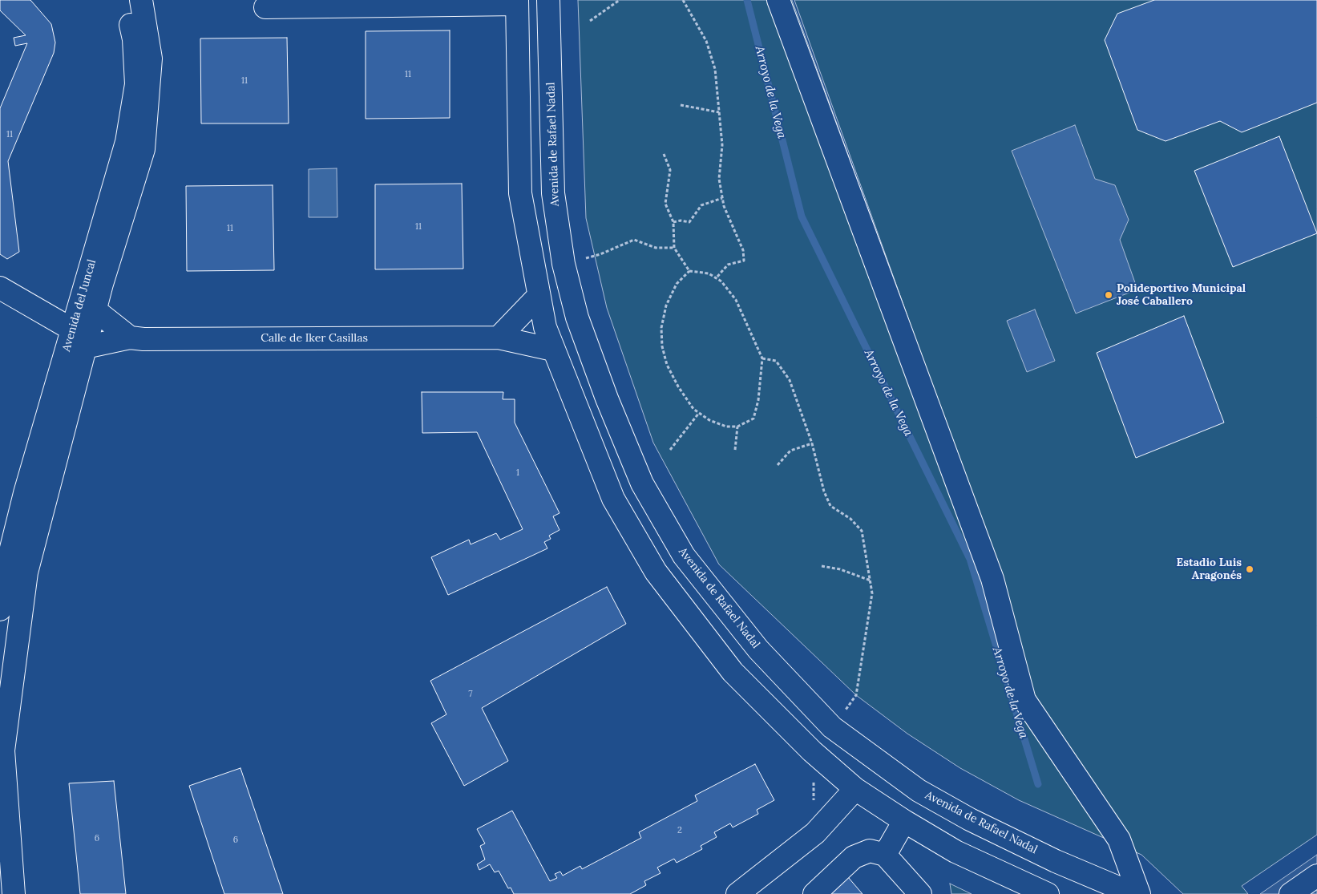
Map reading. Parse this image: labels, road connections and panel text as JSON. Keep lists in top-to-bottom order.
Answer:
{
  "streets": {
    "street": ["Avenida de Rafael Nadal", "Avenida del Juncal", "Calle de Iker Casillas"]
  },
  "crossings": [
    ["Avenida del Juncal", "Calle de Iker Casillas"]
  ],
  "water": ["Arroyo de la Vega"],
  "places": ["Polideportivo Municipal José Caballero", "Estadio Luis Aragonés"],
  "house_numbers": [
    "11",
    "11",
    "11",
    "11",
    "11",
    "1",
    "7",
    "2",
    "6",
    "6"
  ]
}
